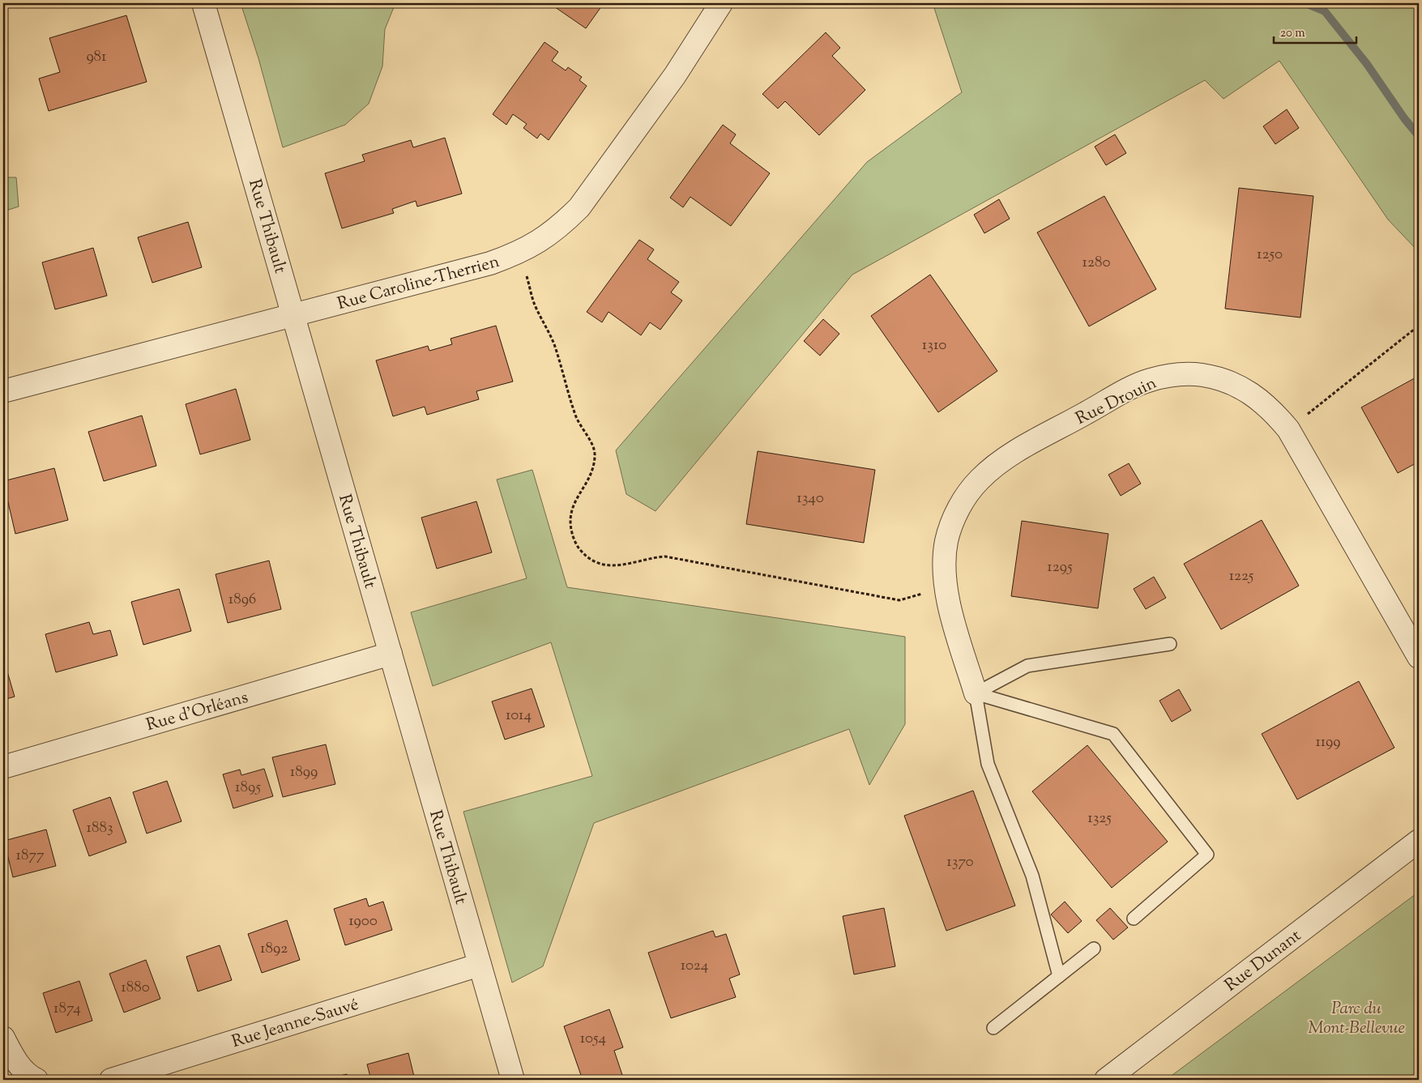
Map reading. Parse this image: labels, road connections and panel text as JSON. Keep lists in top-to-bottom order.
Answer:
{
  "streets": {
    "street": [
      "Rue Thibault",
      "Rue Caroline-Therrien",
      "Rue Drouin",
      "Rue d'Orléans",
      "Rue Dunant",
      "Rue Jeanne-Sauvé"
    ]
  },
  "crossings": [
    ["Rue Thibault", "Rue Caroline-Therrien"],
    ["Rue Thibault", "Rue d'Orléans"],
    ["Rue Thibault", "Rue Jeanne-Sauvé"]
  ],
  "parks": ["Parc du Mont-Bellevue"],
  "house_numbers": [
    "981",
    "1250",
    "1280",
    "1310",
    "1340",
    "1295",
    "1225",
    "1896",
    "1014",
    "1199",
    "1899",
    "1895",
    "1325",
    "1883",
    "1877",
    "1370",
    "1900",
    "1892",
    "1024",
    "1880",
    "1874",
    "1054"
  ],
  "scale_bar": "20 m"
}
